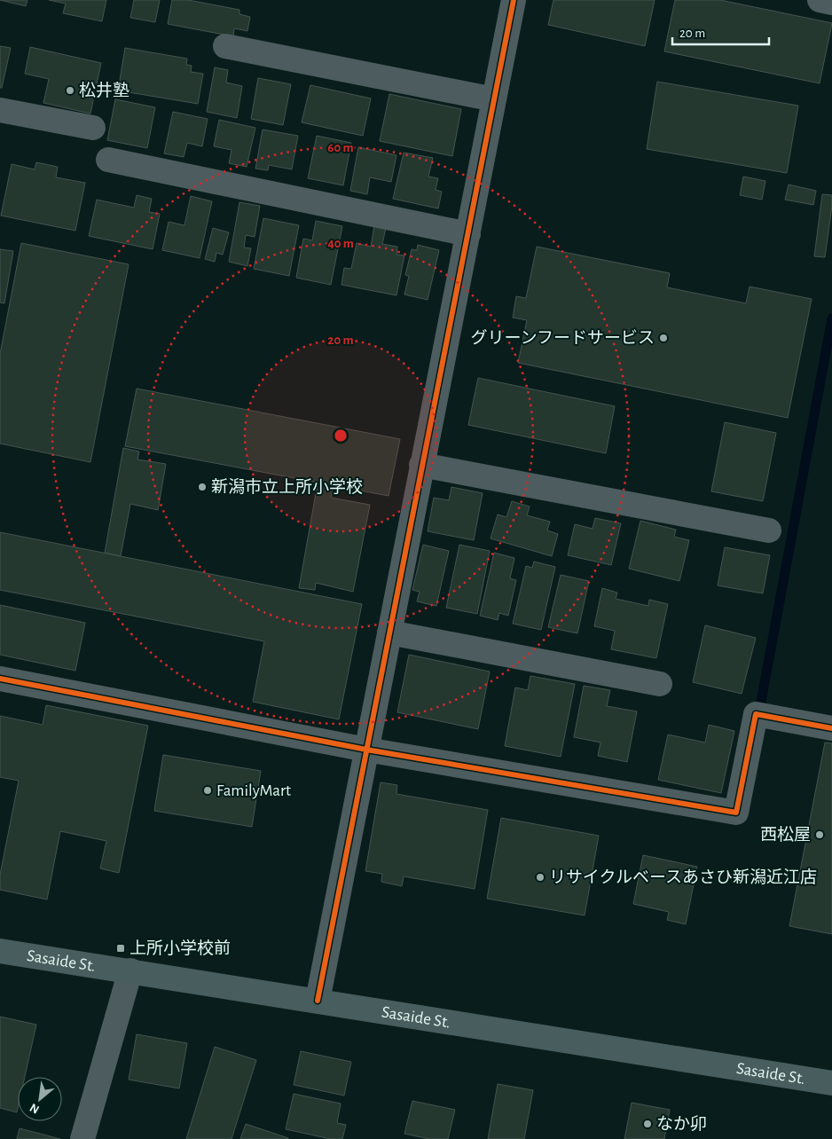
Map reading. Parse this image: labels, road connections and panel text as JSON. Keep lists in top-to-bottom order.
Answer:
{
  "streets": {
    "main road": ["Sasaide St."]
  },
  "places": {
    "other": [
      "松井塾",
      "グリーンフードサービス",
      "新潟市立上所小学校",
      "FamilyMart",
      "西松屋",
      "リサイクルベースあさひ新潟近江店",
      "なか卯"
    ],
    "transit": ["上所小学校前"]
  },
  "scale_bar": "20 m",
  "north": "bottom left",
  "rings": ["60 m", "40 m", "20 m"]
}
